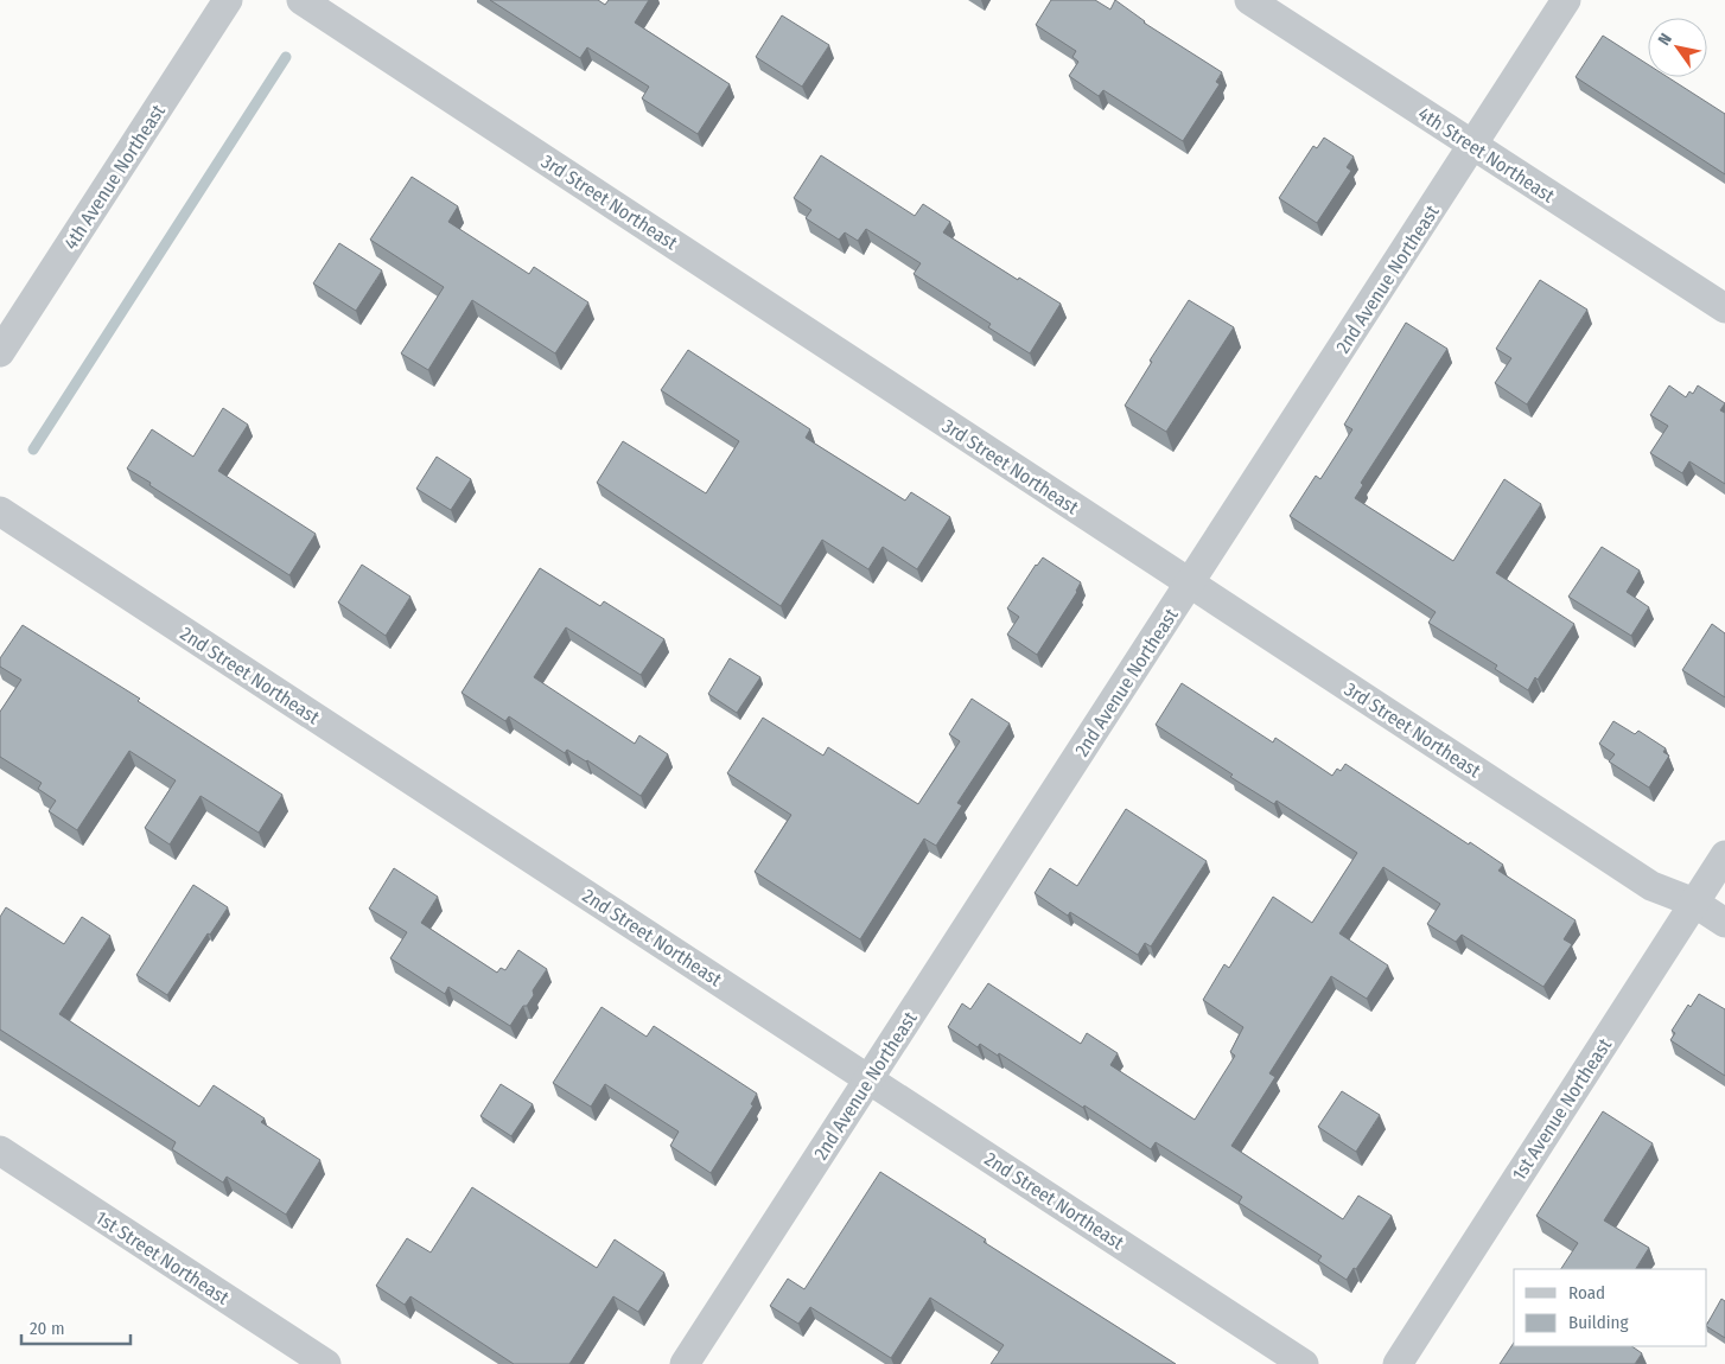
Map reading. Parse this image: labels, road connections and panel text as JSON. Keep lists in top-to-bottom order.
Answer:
{
  "streets": {
    "street": [
      "4th Street Northeast",
      "4th Avenue Northeast",
      "3rd Street Northeast",
      "2nd Avenue Northeast",
      "2nd Street Northeast",
      "1st Avenue Northeast",
      "1st Street Northeast"
    ]
  },
  "crossings": [
    ["4th Street Northeast", "2nd Avenue Northeast"],
    ["3rd Street Northeast", "2nd Avenue Northeast"],
    ["3rd Street Northeast", "1st Avenue Northeast"],
    ["2nd Avenue Northeast", "2nd Street Northeast"]
  ],
  "legend": ["Road", "Building"],
  "scale_bar": "20 m",
  "north": "top left"
}
